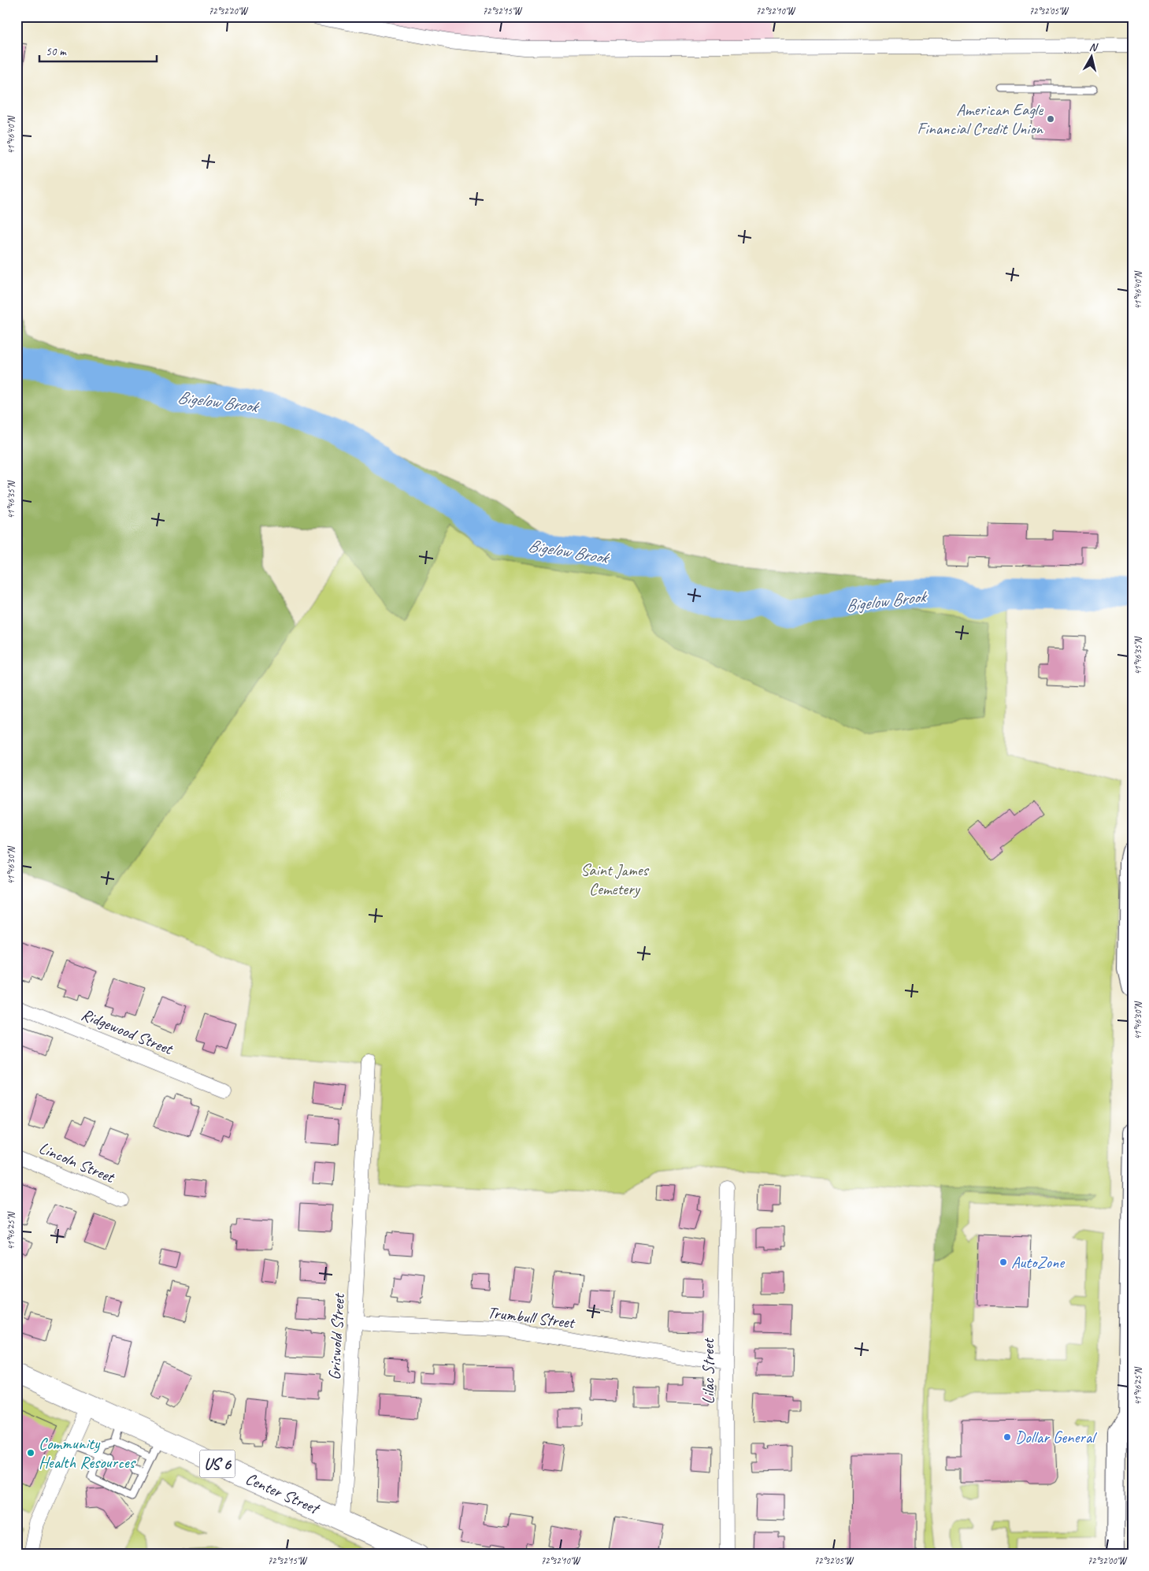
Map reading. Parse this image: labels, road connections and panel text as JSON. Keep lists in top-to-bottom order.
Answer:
{
  "streets": {
    "main road": ["US 6", "Center Street"],
    "street": [
      "Ridgewood Street",
      "Lincoln Street",
      "Trumbull Street",
      "Griswold Street",
      "Lilac Street"
    ]
  },
  "crossings": [
    ["Trumbull Street", "Griswold Street"],
    ["Trumbull Street", "Lilac Street"],
    ["Griswold Street", "Center Street"]
  ],
  "water": ["Bigelow Brook"],
  "parks": ["Saint James Cemetery"],
  "places": [
    "American Eagle Financial Credit Union",
    "AutoZone",
    "Dollar General",
    "Community Health Resources"
  ],
  "scale_bar": "50 m",
  "north": "top",
  "coordinates": [
    "72°32'20\"W",
    "72°32'15\"W",
    "72°32'10\"W",
    "72°32'05\"W",
    "41°46'40\"N",
    "41°46'35\"N",
    "41°46'30\"N",
    "41°46'25\"N",
    "72°32'00\"W"
  ]
}
